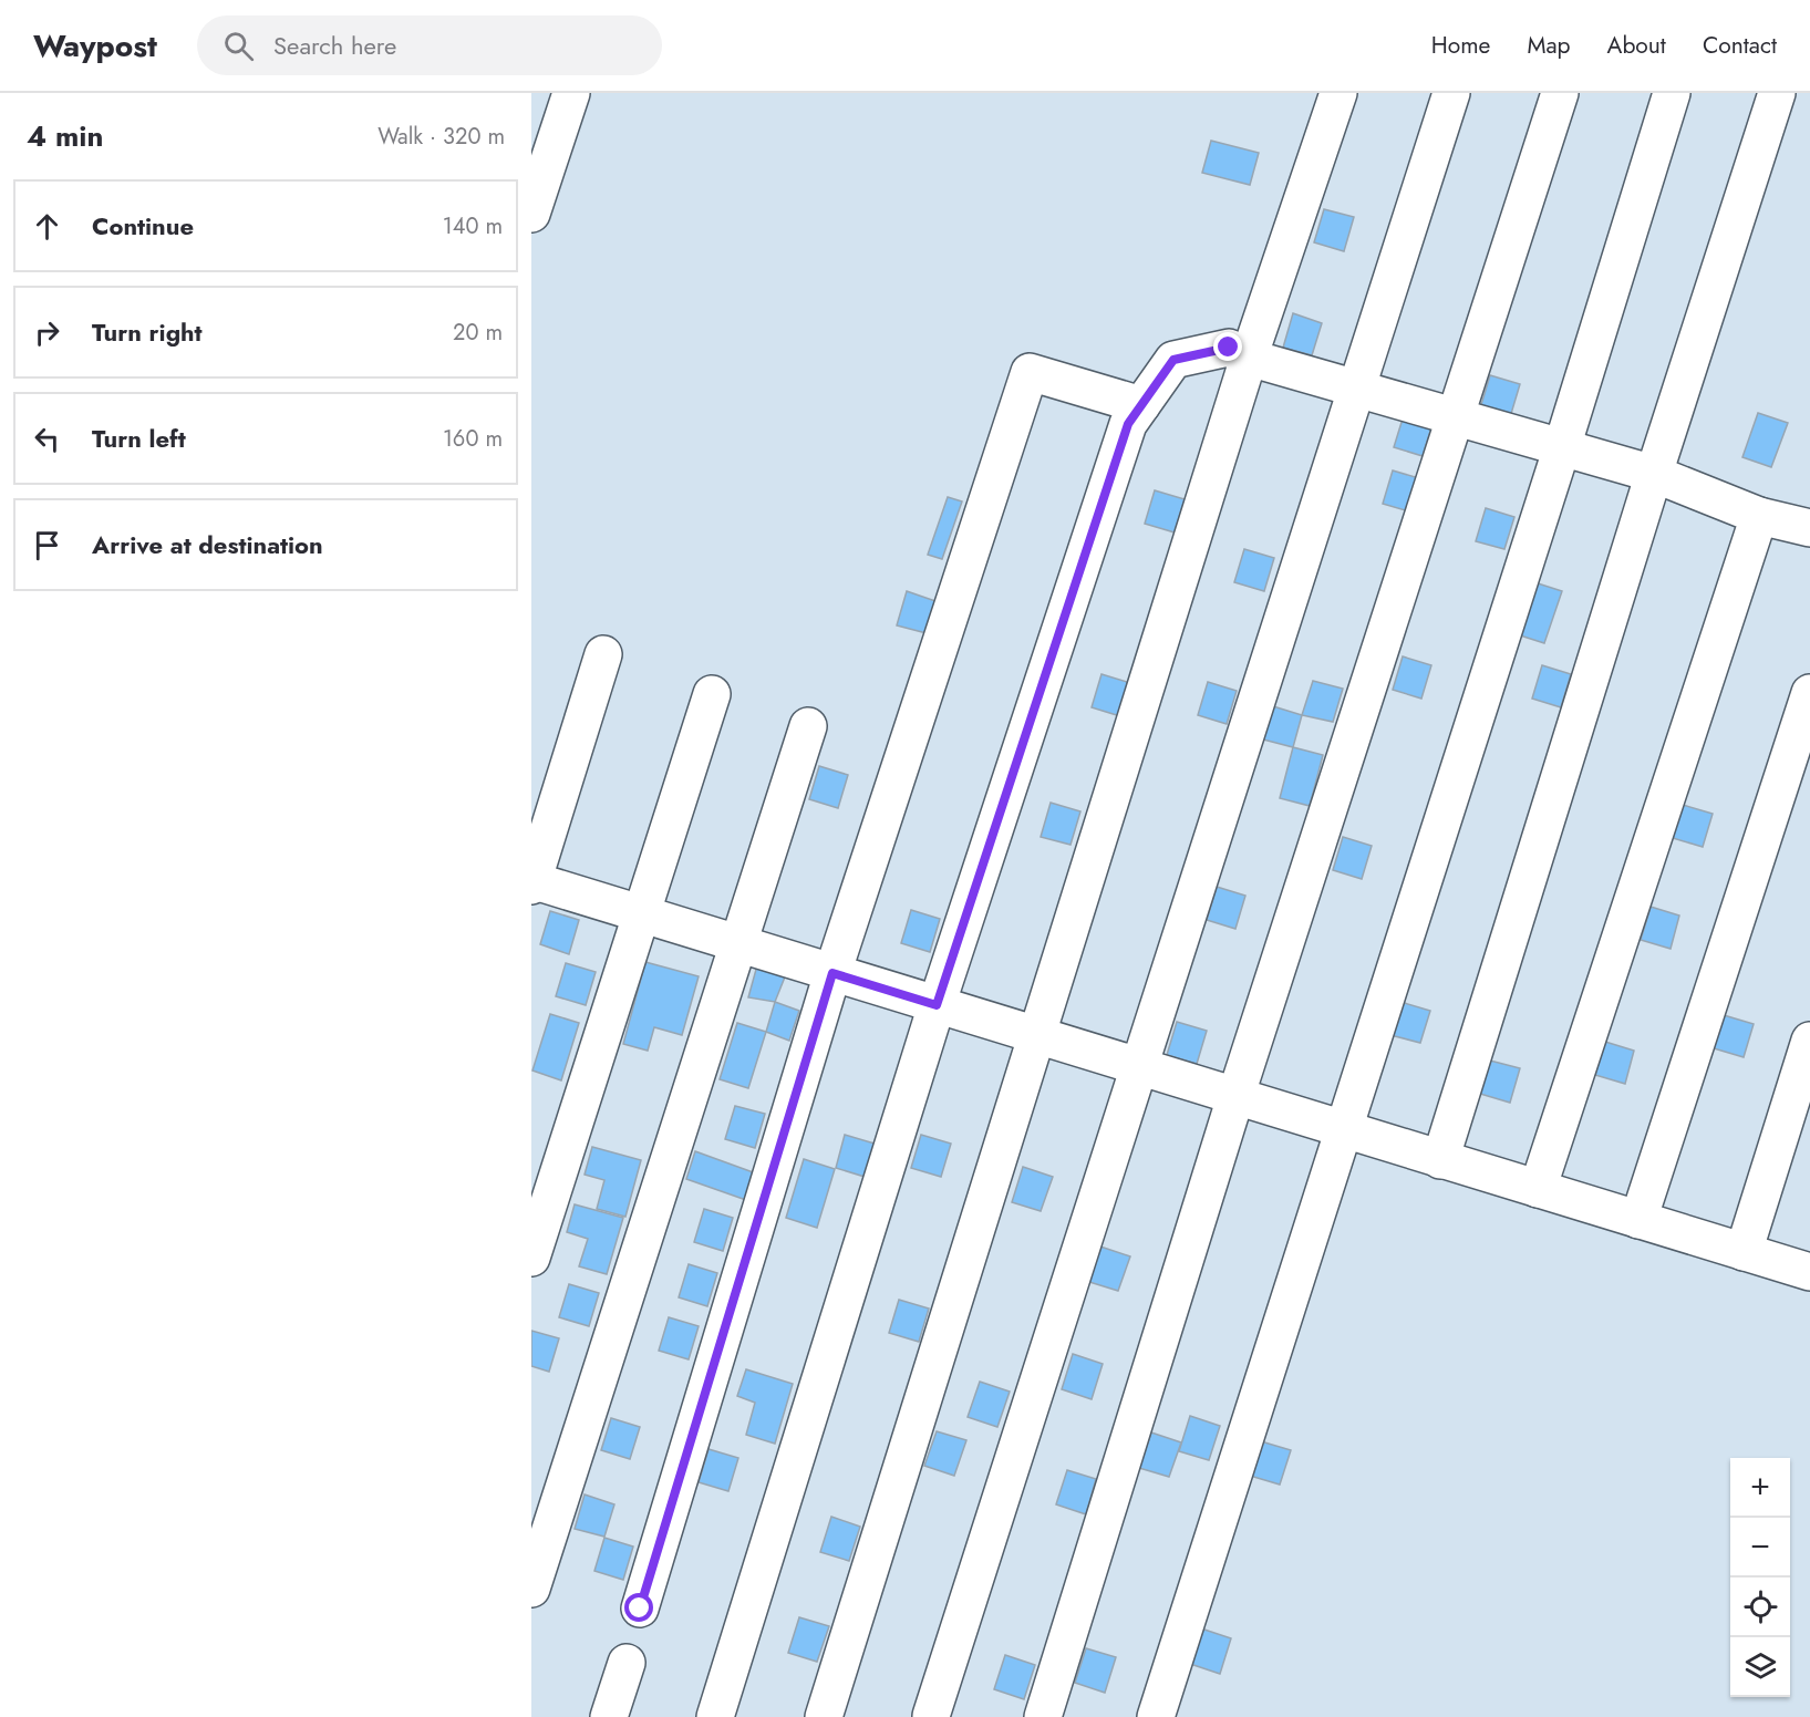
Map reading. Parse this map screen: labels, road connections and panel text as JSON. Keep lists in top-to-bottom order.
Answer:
{
  "page": {
    "header": "Waypost",
    "search": "Search here",
    "nav": [
      "Home",
      "Map",
      "About",
      "Contact"
    ],
    "heading": ["4 min", "Walk · 320 m"],
    "list": [
      ["Continue", "140 m"],
      ["Turn right", "20 m"],
      ["Turn left", "160 m"],
      "Arrive at destination"
    ],
    "map_buttons": ["+", "−"]
  }
}
